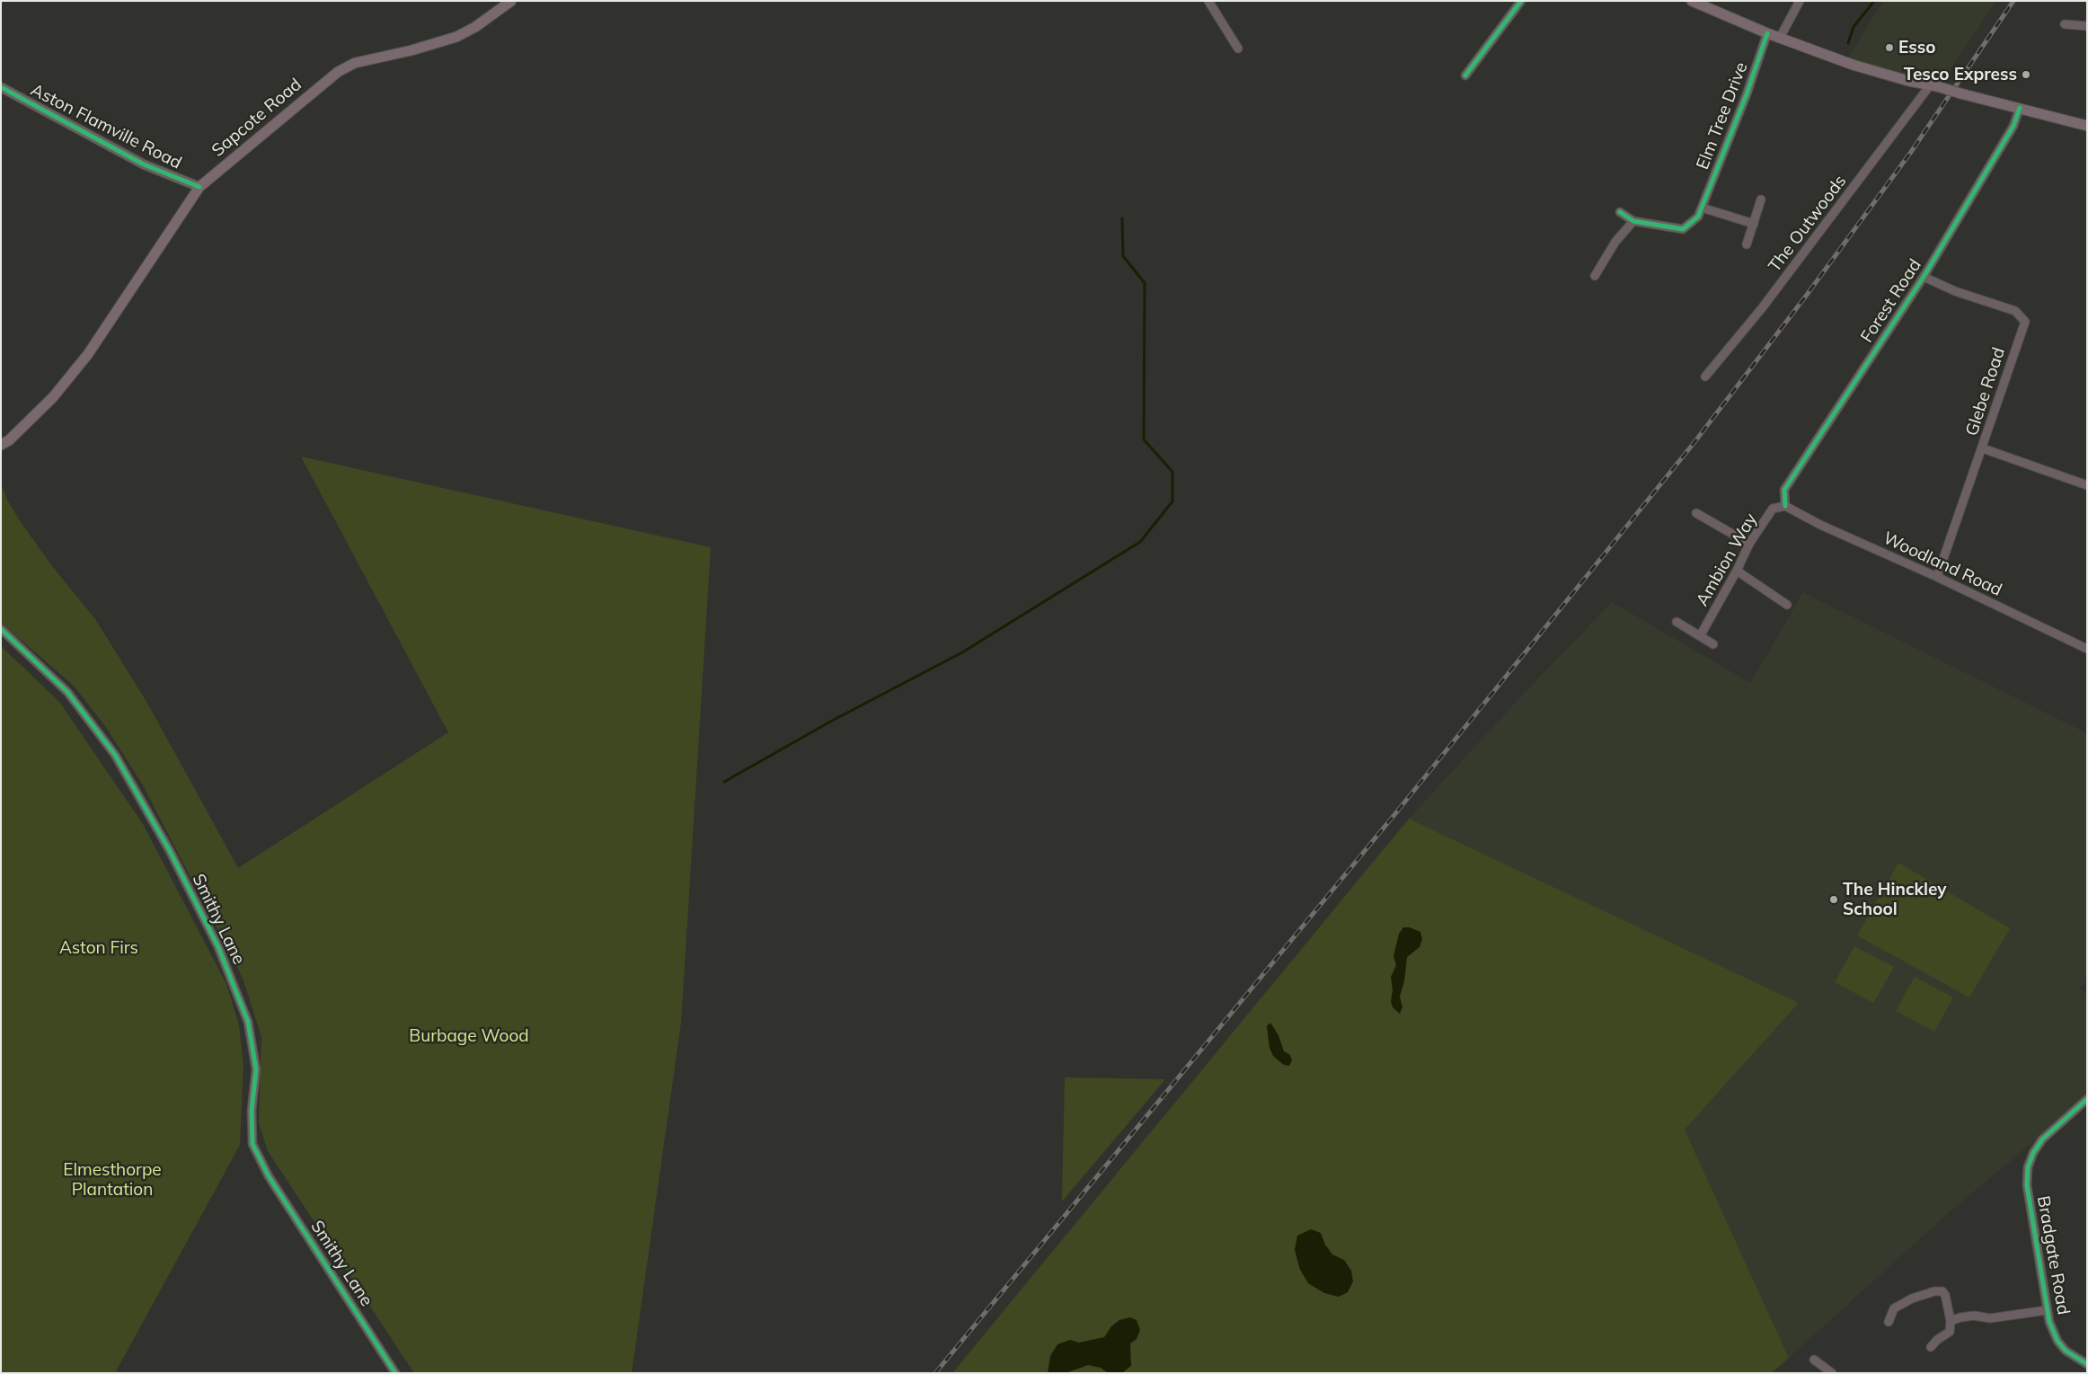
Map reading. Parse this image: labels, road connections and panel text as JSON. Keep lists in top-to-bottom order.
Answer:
{
  "streets": {
    "main road": ["Sapcote Road"],
    "street": [
      "Elm Tree Drive",
      "Aston Flamville Road",
      "The Outwoods",
      "Forest Road",
      "Glebe Road",
      "Ambion Way",
      "Woodland Road",
      "Smithy Lane",
      "Bradgate Road"
    ]
  },
  "crossings": [
    ["Sapcote Road", "Aston Flamville Road"],
    ["Forest Road", "Glebe Road"],
    ["Forest Road", "Ambion Way"],
    ["Forest Road", "Woodland Road"],
    ["Glebe Road", "Woodland Road"],
    ["Ambion Way", "Woodland Road"]
  ],
  "parks": ["Aston Firs", "Burbage Wood", "Elmesthorpe Plantation"],
  "places": ["Esso", "Tesco Express", "The Hinckley School"]
}
